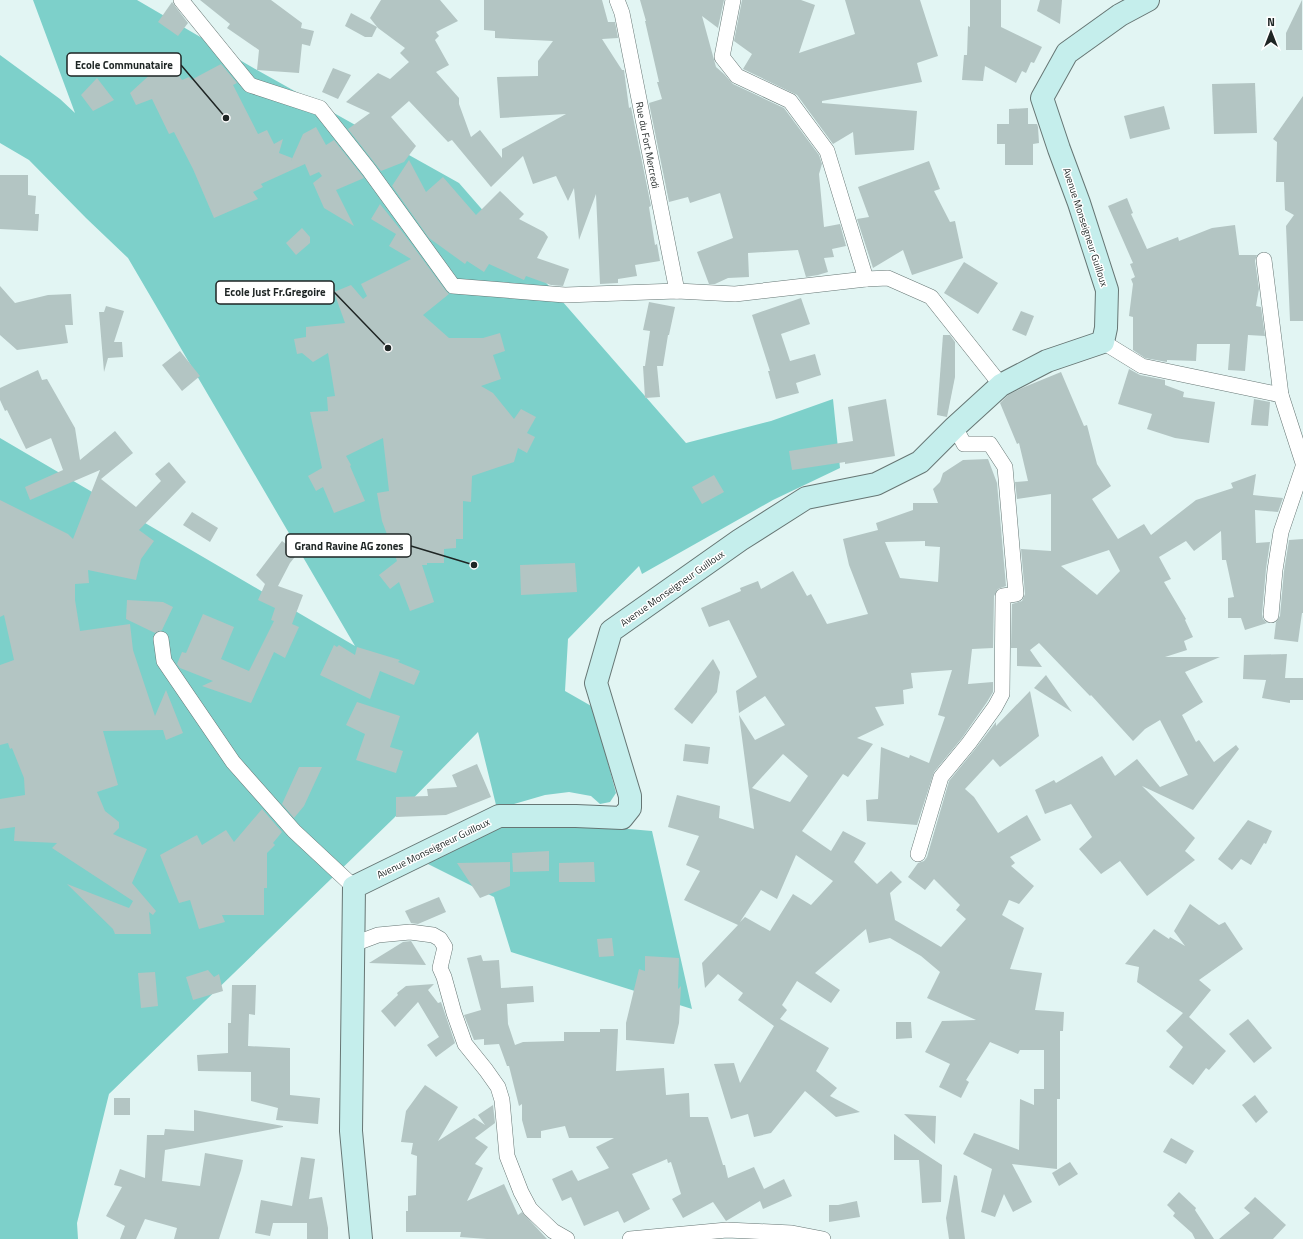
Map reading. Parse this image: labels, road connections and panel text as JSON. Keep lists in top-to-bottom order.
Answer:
{
  "streets": {
    "street": ["Rue du Fort Mercredi", "Avenue Monseigneur Guilloux"]
  },
  "places": ["Ecole Communataire", "Ecole Just Fr.Gregoire", "Grand Ravine AG zones"],
  "north": "top"
}
